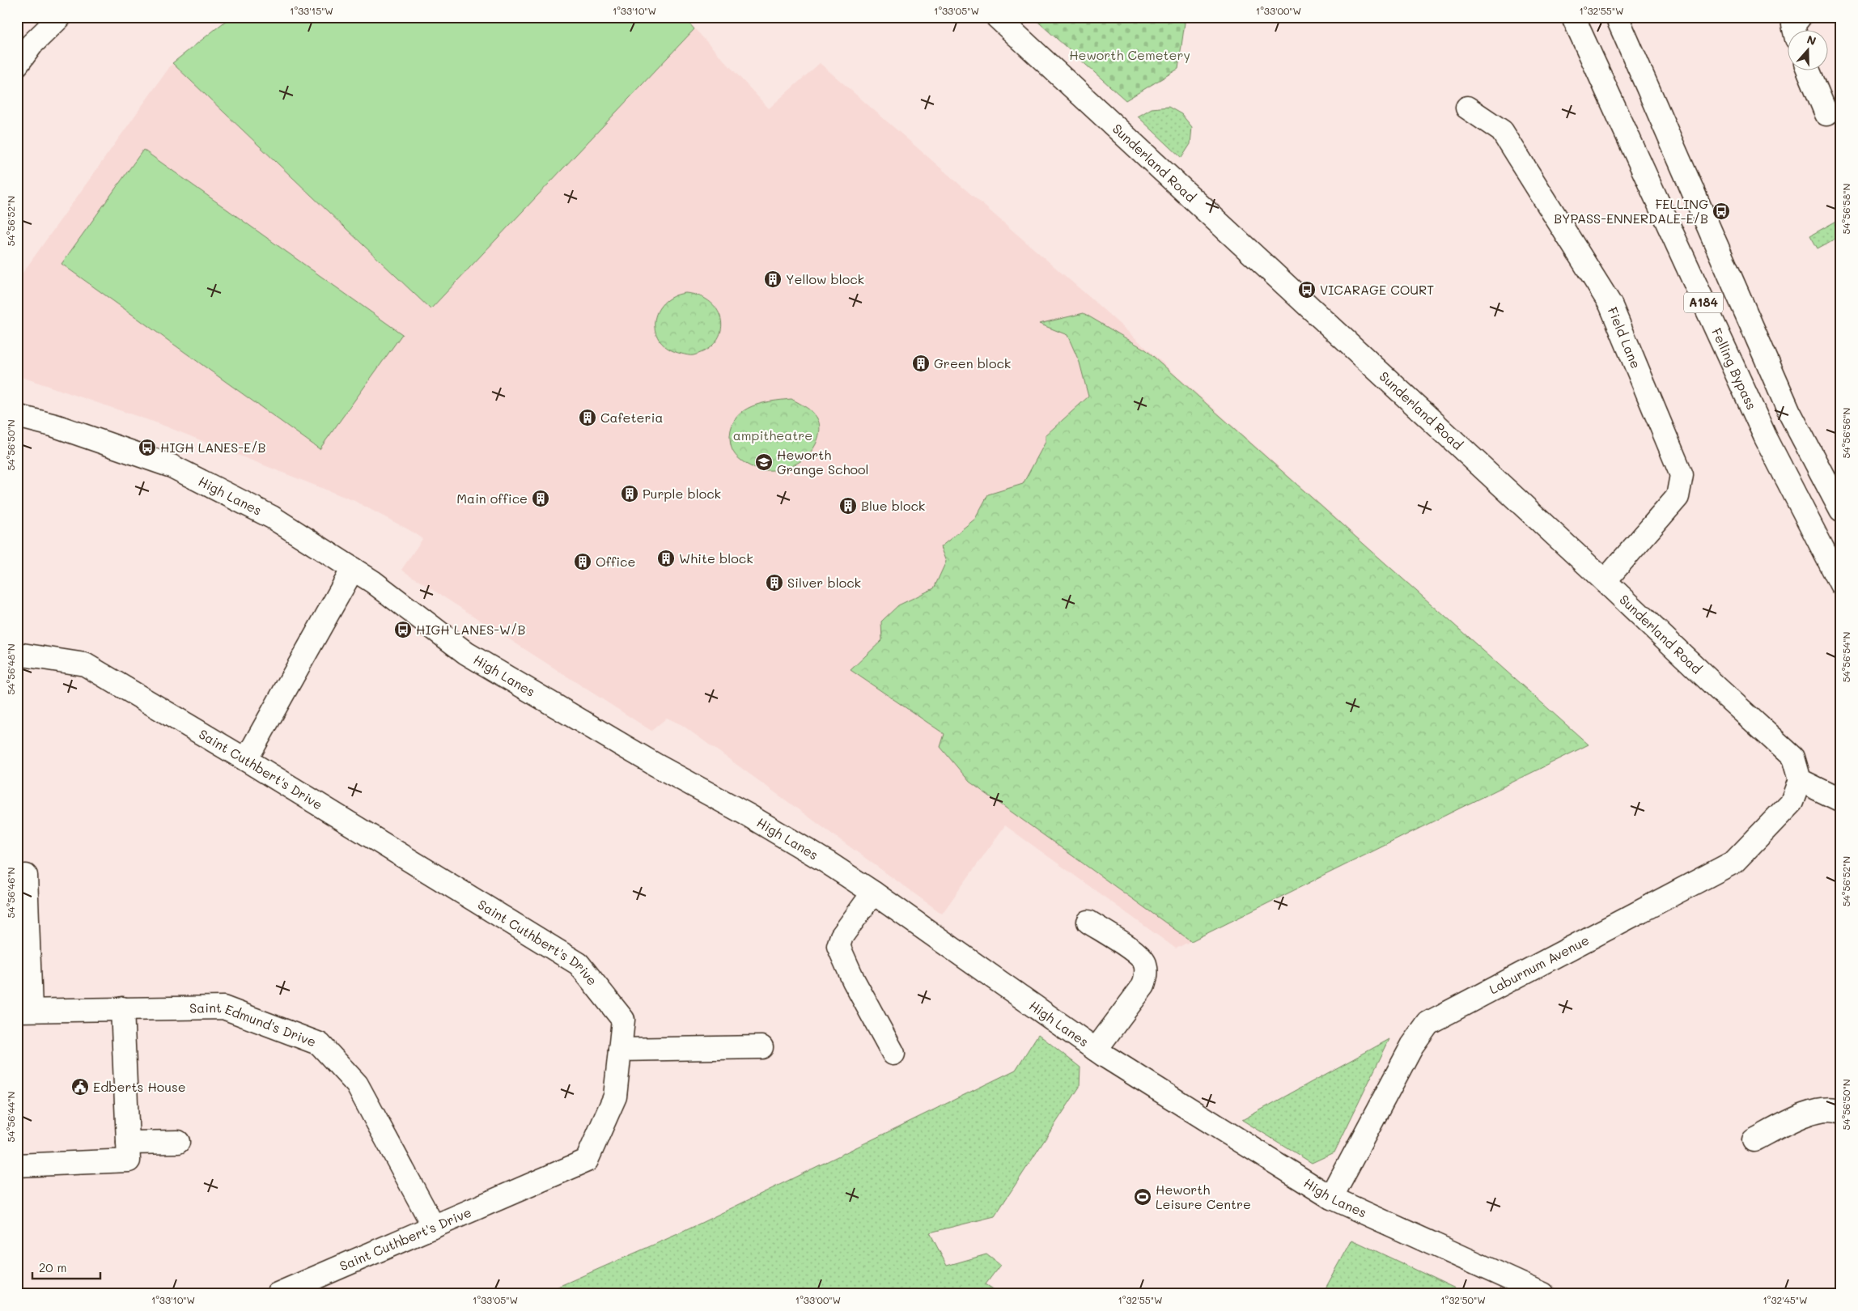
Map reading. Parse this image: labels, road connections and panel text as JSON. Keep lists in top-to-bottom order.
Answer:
{
  "streets": {
    "main road": [
      "Sunderland Road",
      "A184",
      "Field Lane",
      "Felling Bypass",
      "High Lanes",
      "Saint Cuthbert's Drive",
      "Laburnum Avenue",
      "Saint Edmund's Drive"
    ]
  },
  "crossings": [
    ["Sunderland Road", "Field Lane"],
    ["Sunderland Road", "Laburnum Avenue"],
    ["High Lanes", "Laburnum Avenue"],
    ["Saint Cuthbert's Drive", "Saint Edmund's Drive"]
  ],
  "parks": ["Heworth Cemetery", "ampitheatre"],
  "places": {
    "bus stop": [
      "FELLING BYPASS-ENNERDALE-E/B",
      "VICARAGE COURT",
      "HIGH LANES-E/B",
      "HIGH LANES-W/B"
    ],
    "building": [
      "Yellow block",
      "Green block",
      "Cafeteria",
      "Purple block",
      "Main office",
      "Blue block",
      "White block",
      "Office",
      "Silver block"
    ],
    "school or university": ["Heworth Grange School"],
    "public building": ["Edberts House"],
    "sports": ["Heworth Leisure Centre"]
  },
  "scale_bar": "20 m",
  "north": "top",
  "coordinates": [
    "1°33'15\"W",
    "1°33'10\"W",
    "1°33'05\"W",
    "1°33'00\"W",
    "1°32'55\"W",
    "54°56'58\"N",
    "54°56'52\"N",
    "54°56'56\"N",
    "54°56'50\"N",
    "54°56'54\"N",
    "54°56'48\"N",
    "54°56'46\"N",
    "54°56'44\"N",
    "1°32'50\"W",
    "1°32'45\"W"
  ]
}
